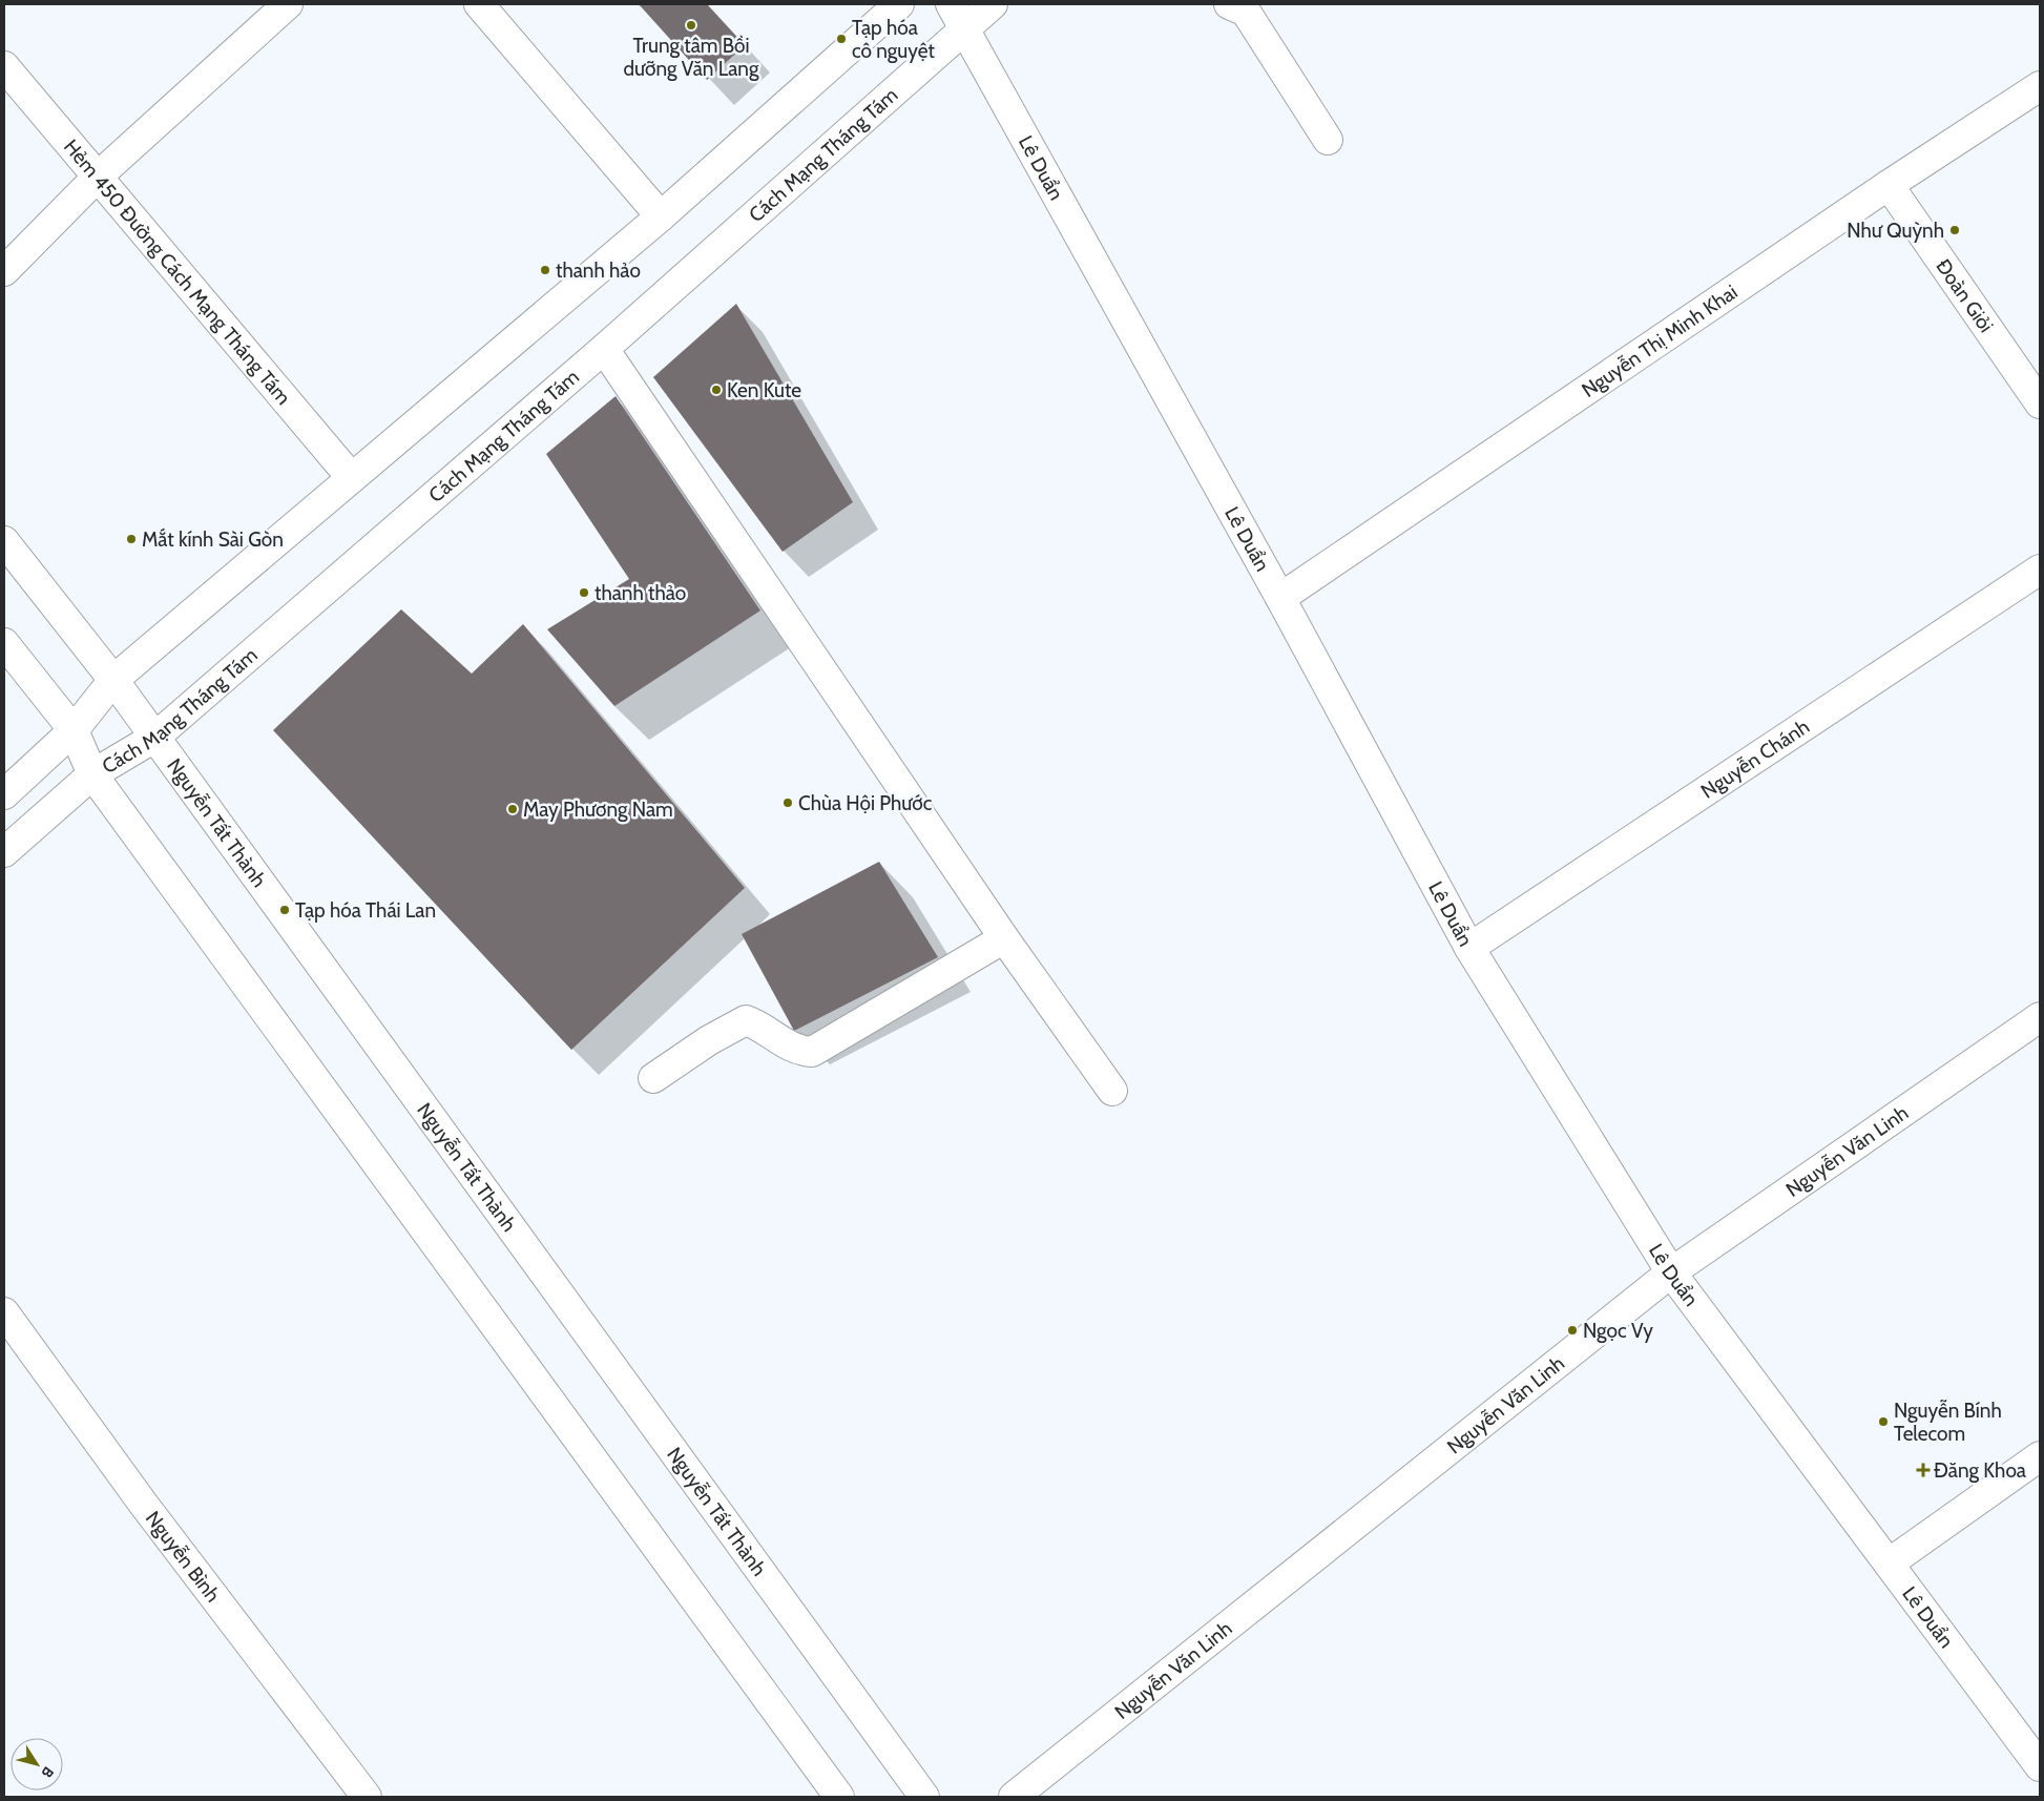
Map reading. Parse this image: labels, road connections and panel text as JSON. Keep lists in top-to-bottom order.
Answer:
{
  "streets": {
    "street": [
      "Cách Mạng Tháng Tám",
      "Lê Duẩn",
      "Hẻm 450 Đường Cách Mạng Tháng Tám",
      "Đoàn Giỏi",
      "Nguyễn Thị Minh Khai",
      "Nguyễn Chánh",
      "Nguyễn Tất Thành",
      "Nguyễn Văn Linh",
      "Nguyễn Bình"
    ]
  },
  "crossings": [
    ["Cách Mạng Tháng Tám", "Lê Duẩn"],
    ["Cách Mạng Tháng Tám", "Nguyễn Tất Thành"],
    ["Lê Duẩn", "Nguyễn Thị Minh Khai"],
    ["Lê Duẩn", "Nguyễn Chánh"],
    ["Lê Duẩn", "Nguyễn Văn Linh"],
    ["Đoàn Giỏi", "Nguyễn Thị Minh Khai"]
  ],
  "places": {
    "other": [
      "Trung tâm Bồi dưỡng Văn Lang",
      "Tạp hóa cô nguyệt",
      "Như Quỳnh",
      "thanh hảo",
      "Ken Kute",
      "Mắt kính Sài Gòn",
      "thanh thảo",
      "Chùa Hội Phước",
      "May Phương Nam",
      "Tạp hóa Thái Lan",
      "Ngọc Vy",
      "Nguyễn Bính Telecom"
    ],
    "health": ["Đăng Khoa"]
  },
  "north": "bottom right"
}
